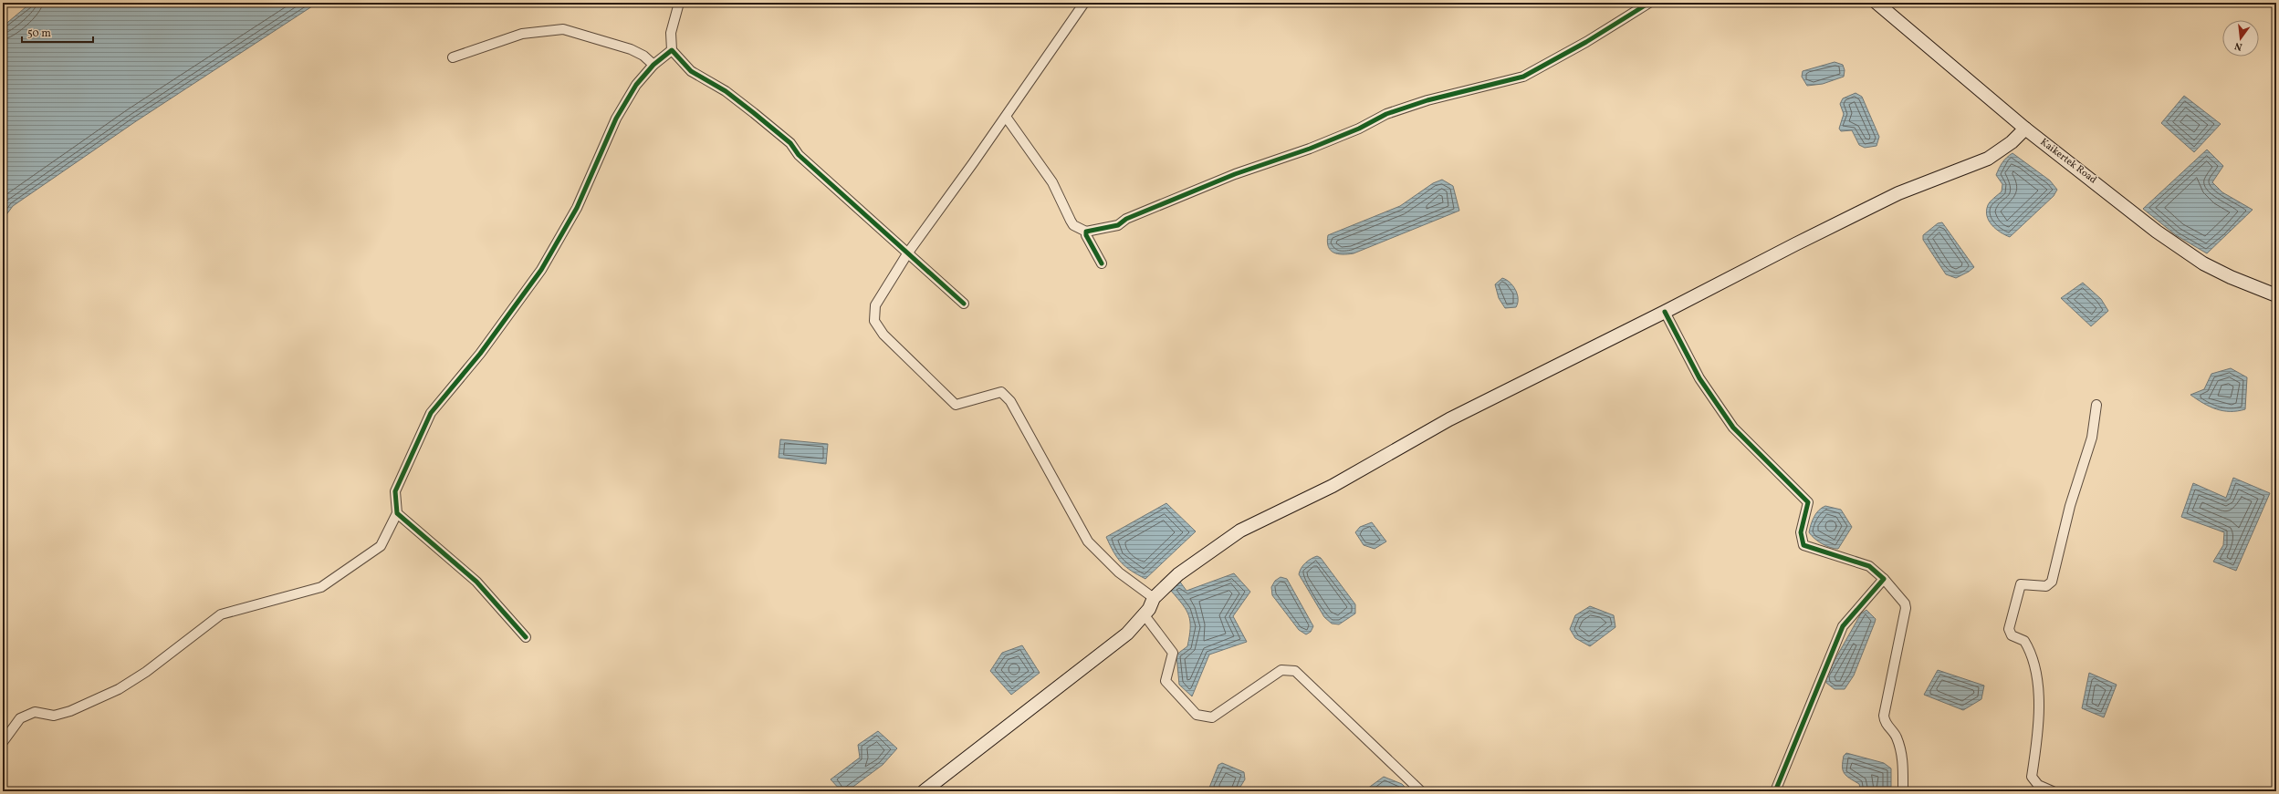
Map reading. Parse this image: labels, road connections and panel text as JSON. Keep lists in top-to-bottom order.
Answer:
{
  "streets": {
    "main road": ["Kaikertek Road"]
  },
  "scale_bar": "50 m",
  "north": "bottom"
}
